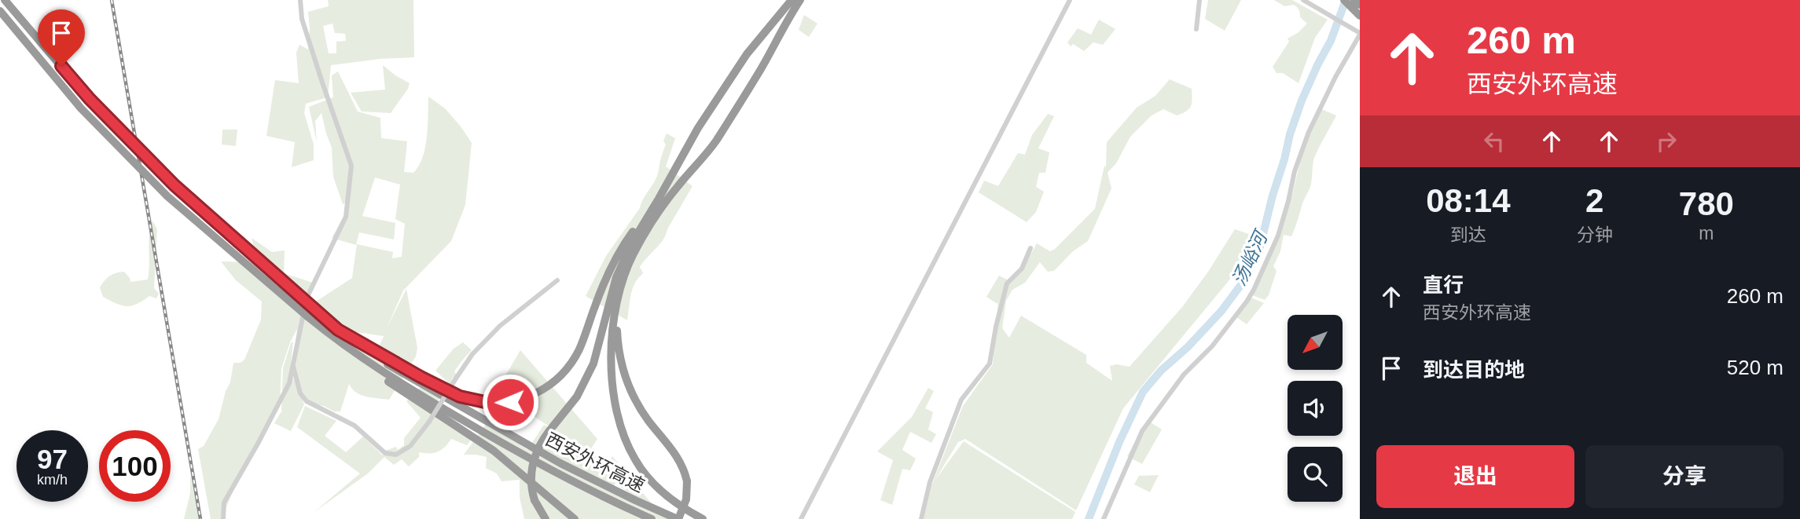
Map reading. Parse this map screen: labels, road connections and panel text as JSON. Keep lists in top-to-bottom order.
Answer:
{
  "streets": {
    "highway": ["西安外环高速"]
  },
  "water": ["汤峪河"],
  "north": "bottom left",
  "page": {
    "turn": ["260 m", "西安外环高速"],
    "eta": [
      "08:14",
      "到达",
      "2",
      "分钟",
      "780",
      "m"
    ],
    "list": [
      {
        "name": "直行",
        "note": "西安外环高速",
        "value": "260 m"
      },
      {
        "name": "到达目的地",
        "value": "520 m"
      }
    ],
    "speed": "97 km/h",
    "limit": "100",
    "buttons": ["退出", "分享"]
  }
}
